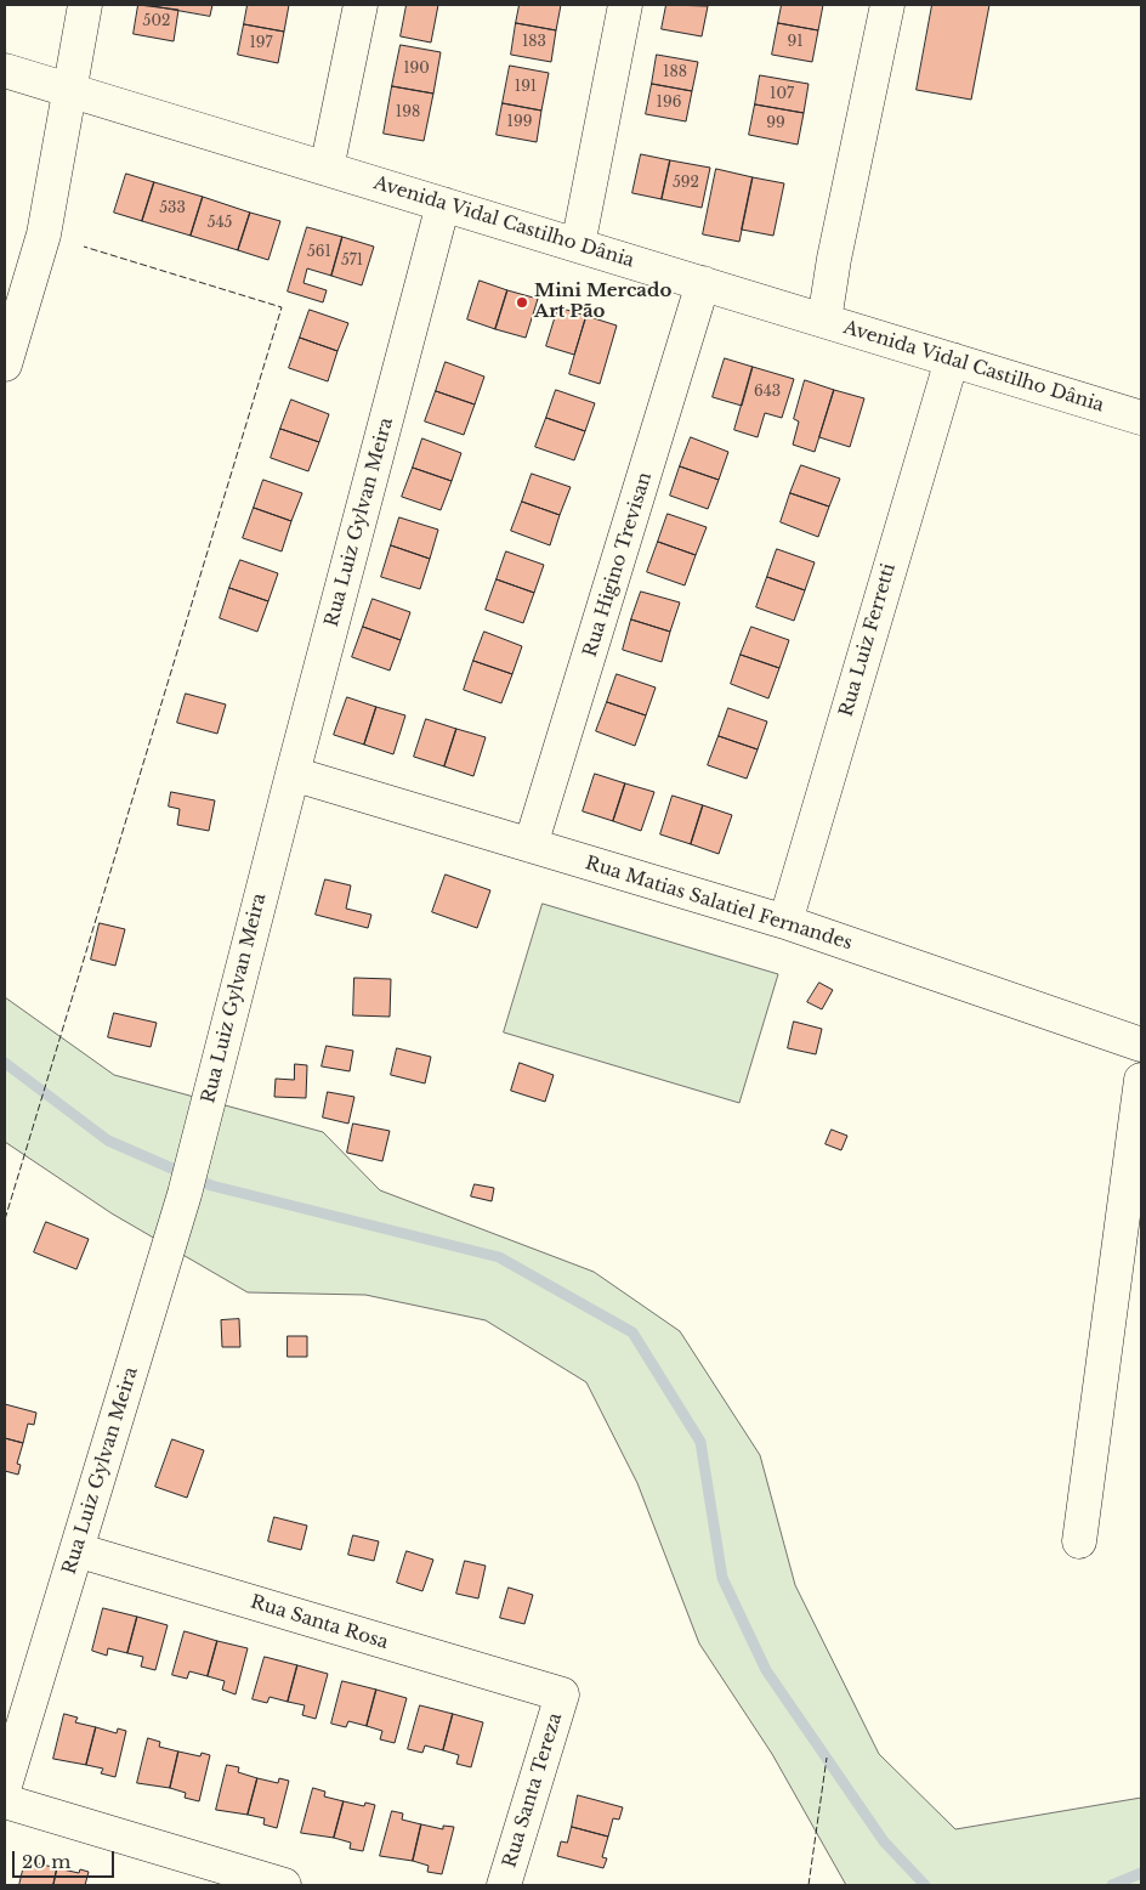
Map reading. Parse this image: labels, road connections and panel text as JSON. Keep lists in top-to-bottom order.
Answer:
{
  "streets": {
    "street": [
      "Avenida Vidal Castilho Dânia",
      "Rua Luiz Gylvan Meira",
      "Rua Higino Trevisan",
      "Rua Luiz Ferretti",
      "Rua Matias Salatiel Fernandes",
      "Rua Santa Rosa",
      "Rua Santa Tereza"
    ]
  },
  "crossings": [
    ["Avenida Vidal Castilho Dânia", "Rua Luiz Gylvan Meira"],
    ["Avenida Vidal Castilho Dânia", "Rua Higino Trevisan"],
    ["Avenida Vidal Castilho Dânia", "Rua Luiz Ferretti"],
    ["Rua Luiz Gylvan Meira", "Rua Matias Salatiel Fernandes"],
    ["Rua Luiz Gylvan Meira", "Rua Santa Rosa"],
    ["Rua Higino Trevisan", "Rua Matias Salatiel Fernandes"],
    ["Rua Luiz Ferretti", "Rua Matias Salatiel Fernandes"],
    ["Rua Santa Rosa", "Rua Santa Tereza"]
  ],
  "places": ["Mini Mercado Art Pão"],
  "house_numbers": [
    "502",
    "183",
    "91",
    "197",
    "190",
    "188",
    "191",
    "107",
    "196",
    "198",
    "199",
    "99",
    "592",
    "533",
    "545",
    "561",
    "571",
    "643"
  ],
  "scale_bar": "20 m"
}
